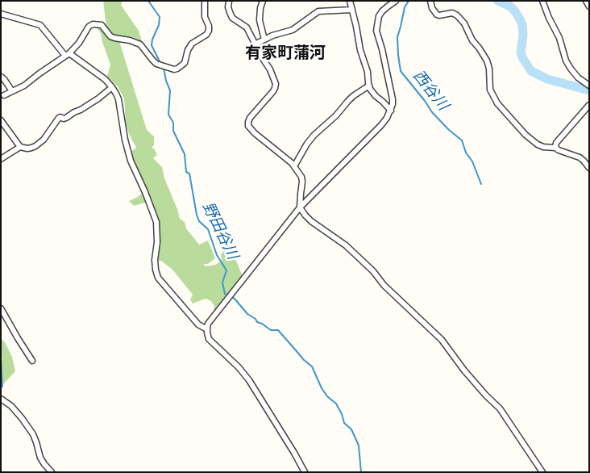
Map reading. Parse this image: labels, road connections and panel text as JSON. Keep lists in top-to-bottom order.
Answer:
{
  "districts": ["有家町蒲河"],
  "water": ["西谷川", "野田谷川"]
}
